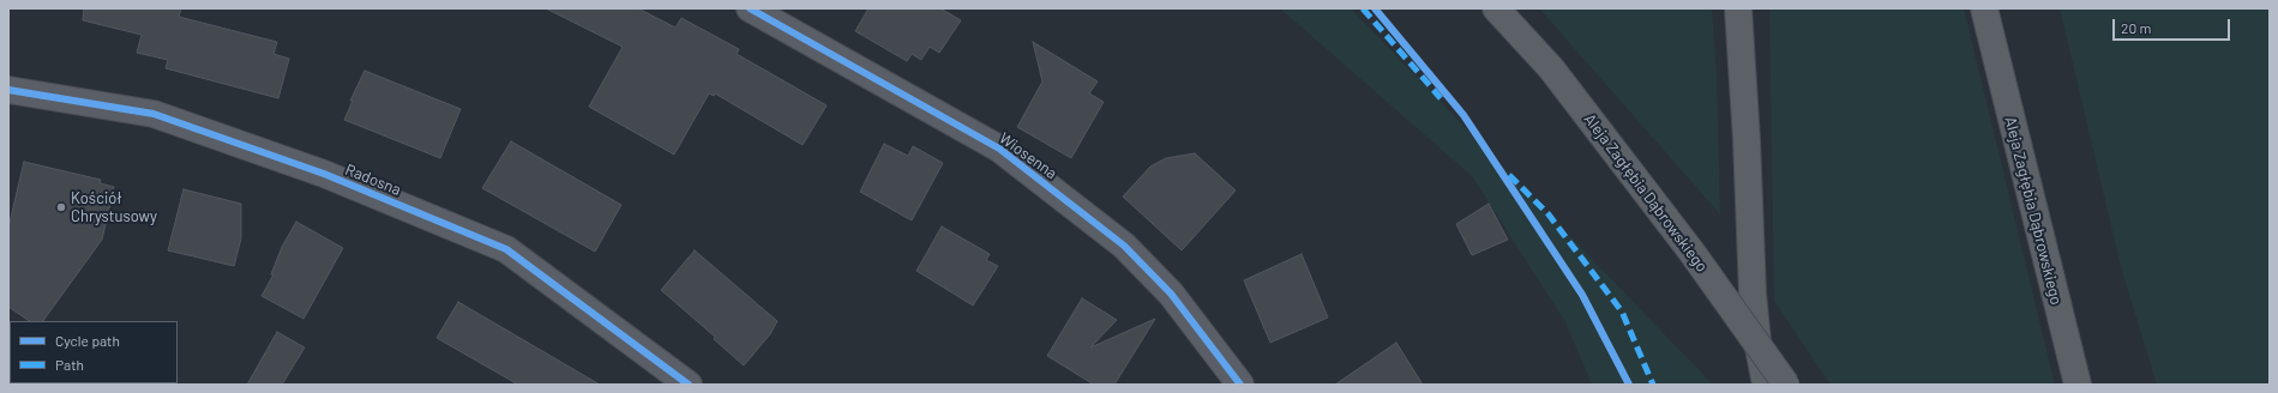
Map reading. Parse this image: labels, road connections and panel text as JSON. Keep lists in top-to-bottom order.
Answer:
{
  "streets": {
    "main road": ["Aleja Zagłębia Dąbrowskiego"],
    "street": ["Wiosenna", "Radosna"]
  },
  "places": ["Kościół Chrystusowy"],
  "legend": ["Cycle path", "Path"],
  "scale_bar": "20 m"
}
